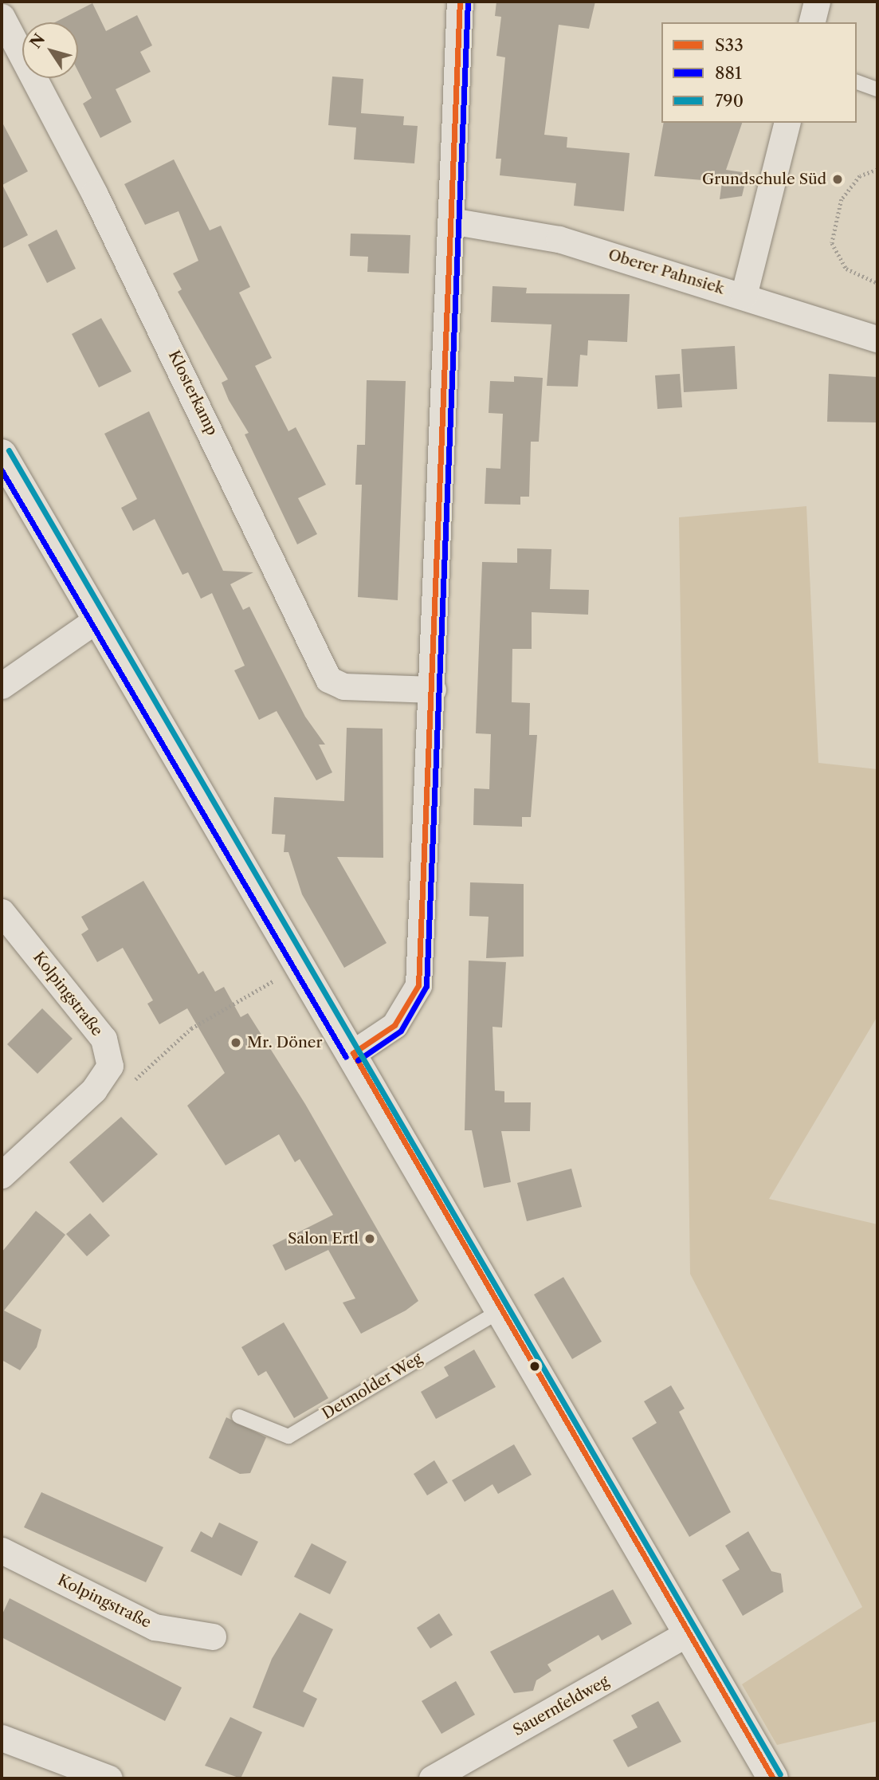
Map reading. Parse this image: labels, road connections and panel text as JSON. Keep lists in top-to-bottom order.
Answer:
{
  "streets": {
    "street": [
      "Oberer Pahnsiek",
      "Klosterkamp",
      "Kolpingstraße",
      "Sauernfeldweg"
    ],
    "lane": ["Detmolder Weg"]
  },
  "places": ["Grundschule Süd", "Mr. Döner", "Salon Ertl"],
  "lines": ["transit line S33", "transit line 881", "transit line 790"],
  "legend": ["S33", "881", "790"],
  "north": "top left"
}
